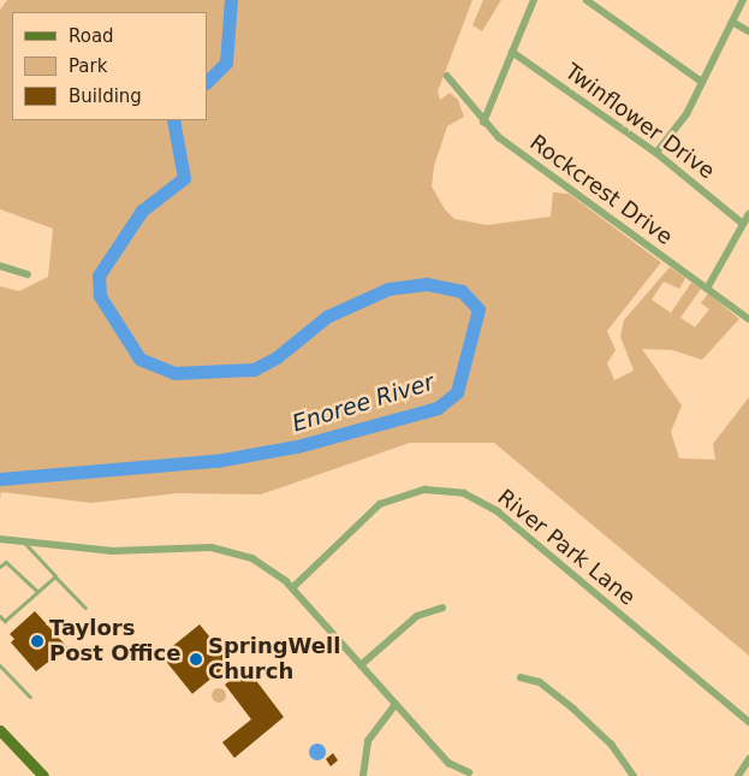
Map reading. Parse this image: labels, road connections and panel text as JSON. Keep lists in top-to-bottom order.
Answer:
{
  "streets": {
    "street": ["Twinflower Drive", "Rockcrest Drive", "River Park Lane"]
  },
  "water": ["Enoree River"],
  "places": ["Taylors Post Office", "SpringWell Church"],
  "legend": ["Road", "Park", "Building"]
}
